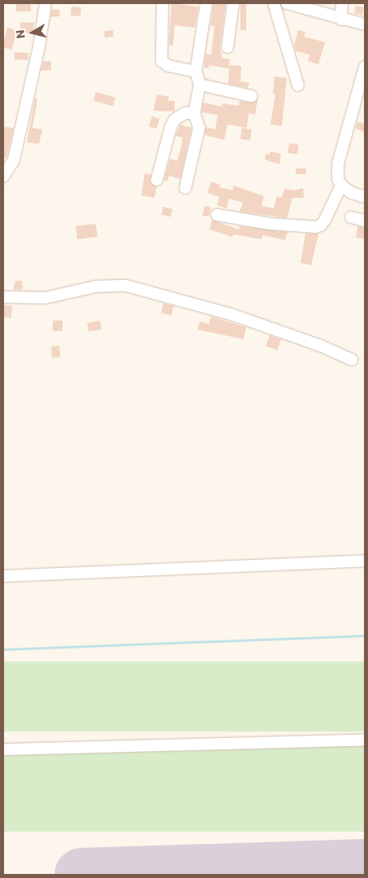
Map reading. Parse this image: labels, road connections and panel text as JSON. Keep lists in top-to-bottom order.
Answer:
{
  "north": "left"
}
